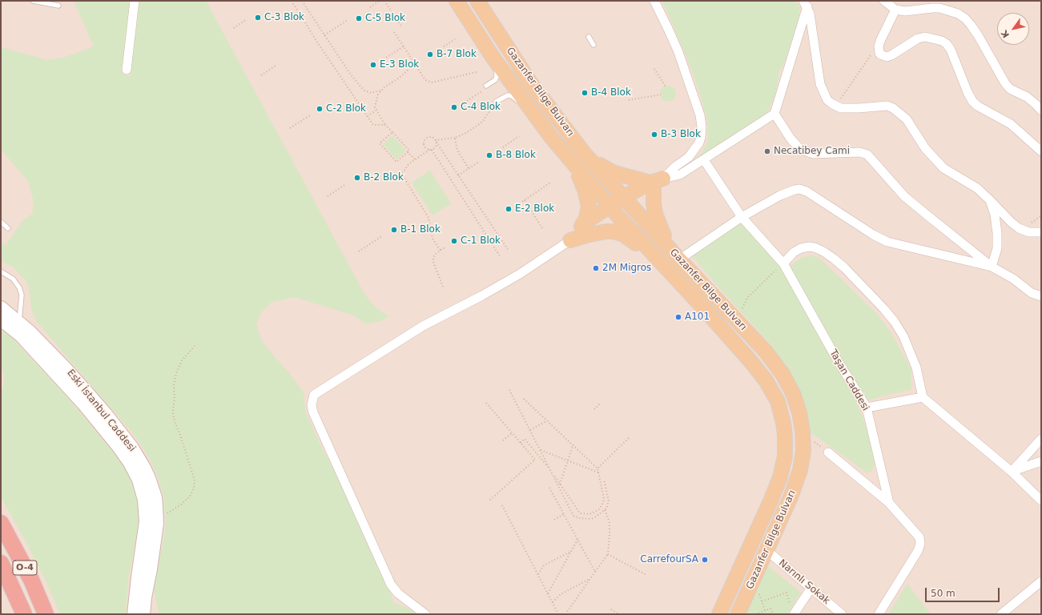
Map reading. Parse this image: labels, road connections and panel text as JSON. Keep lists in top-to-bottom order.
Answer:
{
  "streets": {
    "highway": ["O-4"],
    "main road": ["Gazanfer Bilge Bulvarı", "Eski İstanbul Caddesi"],
    "street": ["Taşan Caddesi", "Narınlı Sokak"]
  },
  "crossings": [
    ["Gazanfer Bilge Bulvarı", "Narınlı Sokak"]
  ],
  "places": [
    "C-3 Blok",
    "C-5 Blok",
    "B-7 Blok",
    "E-3 Blok",
    "B-4 Blok",
    "C-4 Blok",
    "C-2 Blok",
    "B-3 Blok",
    "Necatibey Cami",
    "B-8 Blok",
    "B-2 Blok",
    "E-2 Blok",
    "B-1 Blok",
    "C-1 Blok",
    "2M Migros",
    "A101",
    "CarrefourSA"
  ],
  "scale_bar": "50 m",
  "north": "bottom left"
}
